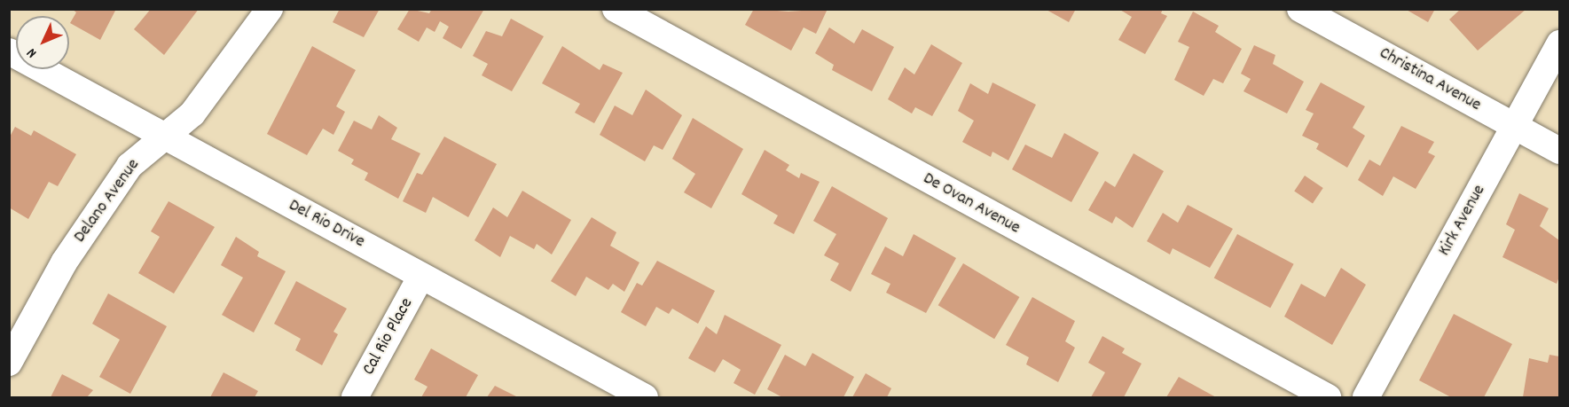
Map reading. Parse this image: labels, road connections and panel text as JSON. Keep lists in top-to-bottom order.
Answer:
{
  "streets": {
    "street": [
      "Christina Avenue",
      "Delano Avenue",
      "De Ovan Avenue",
      "Kirk Avenue",
      "Del Rio Drive",
      "Cal Rio Place"
    ]
  },
  "crossings": [
    ["Christina Avenue", "Kirk Avenue"],
    ["Delano Avenue", "Del Rio Drive"],
    ["Del Rio Drive", "Cal Rio Place"]
  ],
  "north": "bottom left"
}
